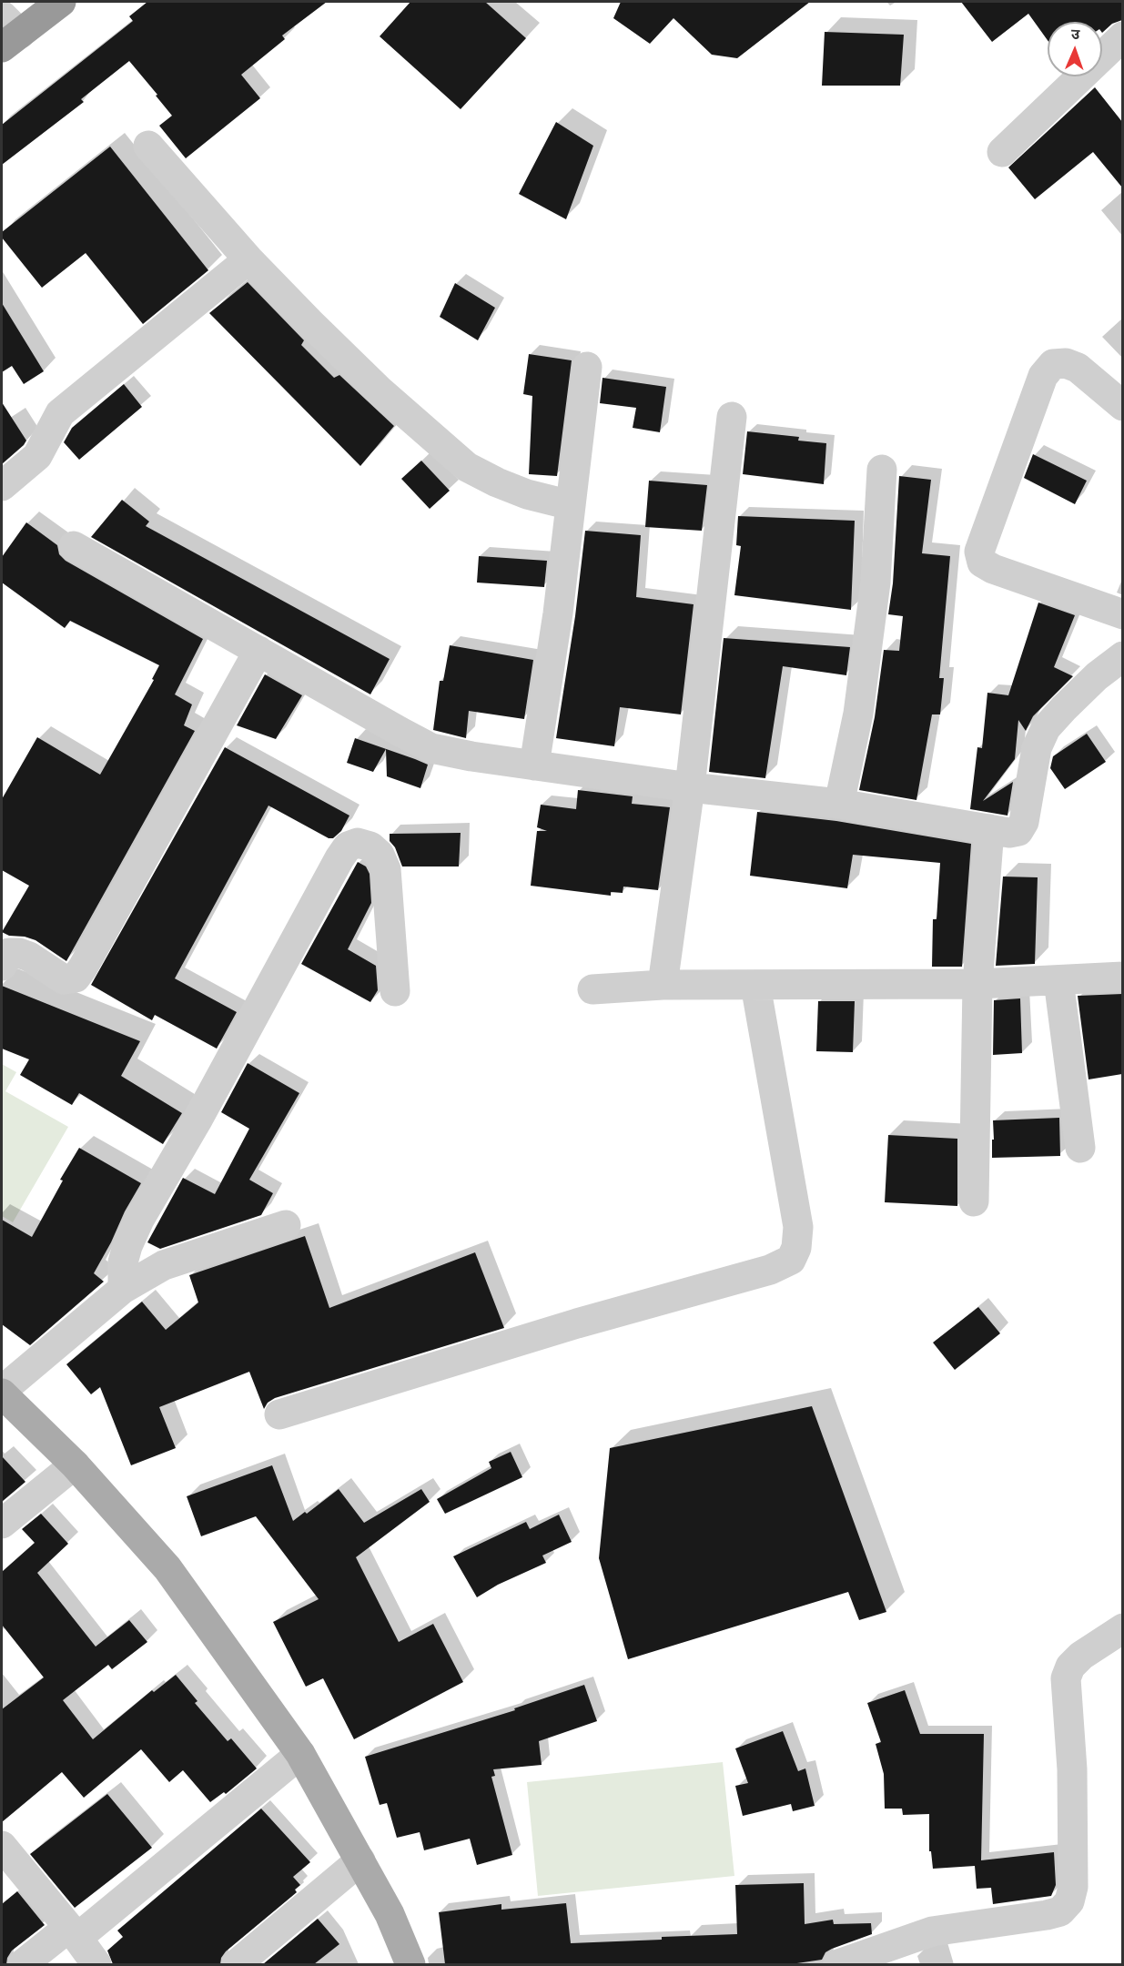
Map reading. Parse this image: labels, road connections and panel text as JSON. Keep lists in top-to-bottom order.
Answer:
{
  "north": "top"
}
